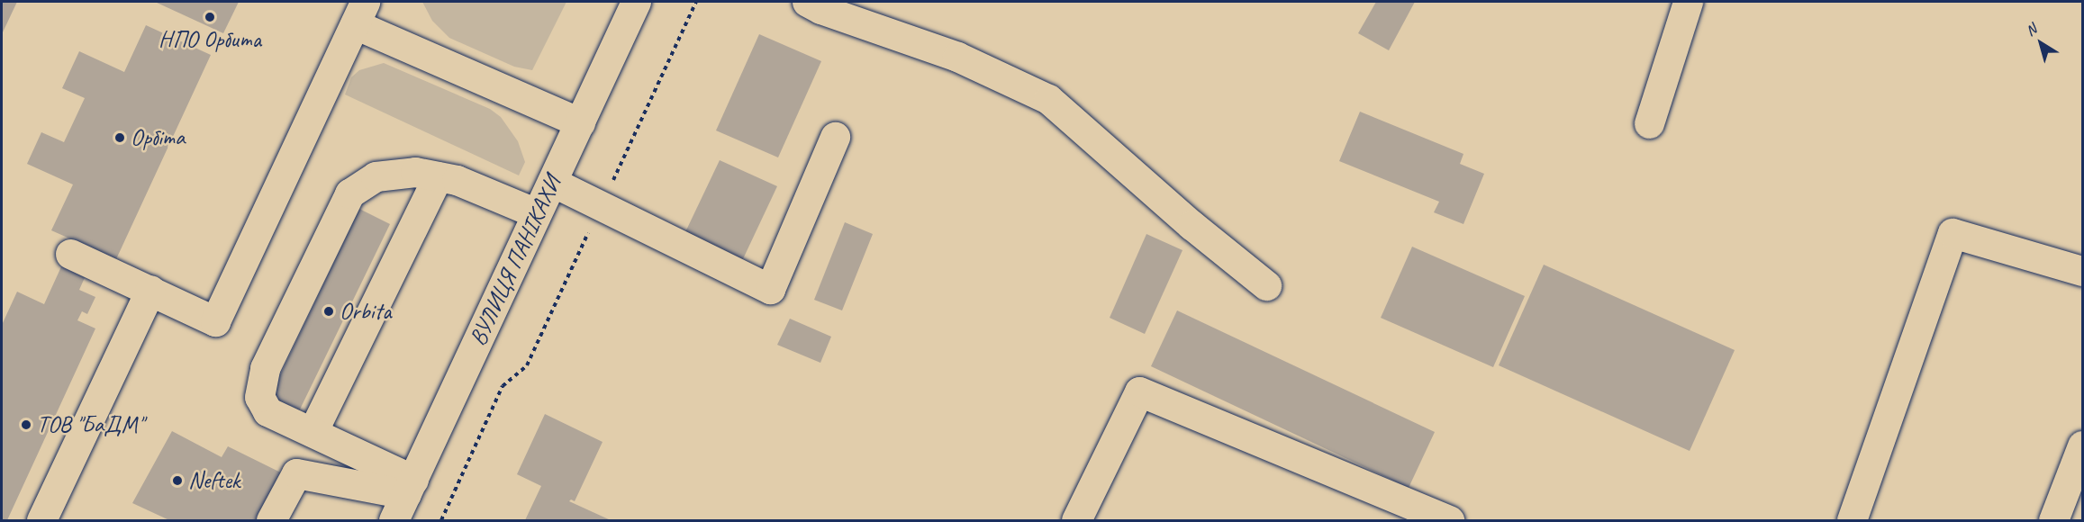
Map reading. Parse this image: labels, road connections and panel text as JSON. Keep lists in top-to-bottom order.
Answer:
{
  "streets": {
    "street": ["ВУЛИЦЯ ПАНІКАХИ"]
  },
  "places": [
    "НПО Орбита",
    "Орбіта",
    "Orbita",
    "ТОВ \"БаДМ\"",
    "Neftek"
  ],
  "north": "top left"
}
